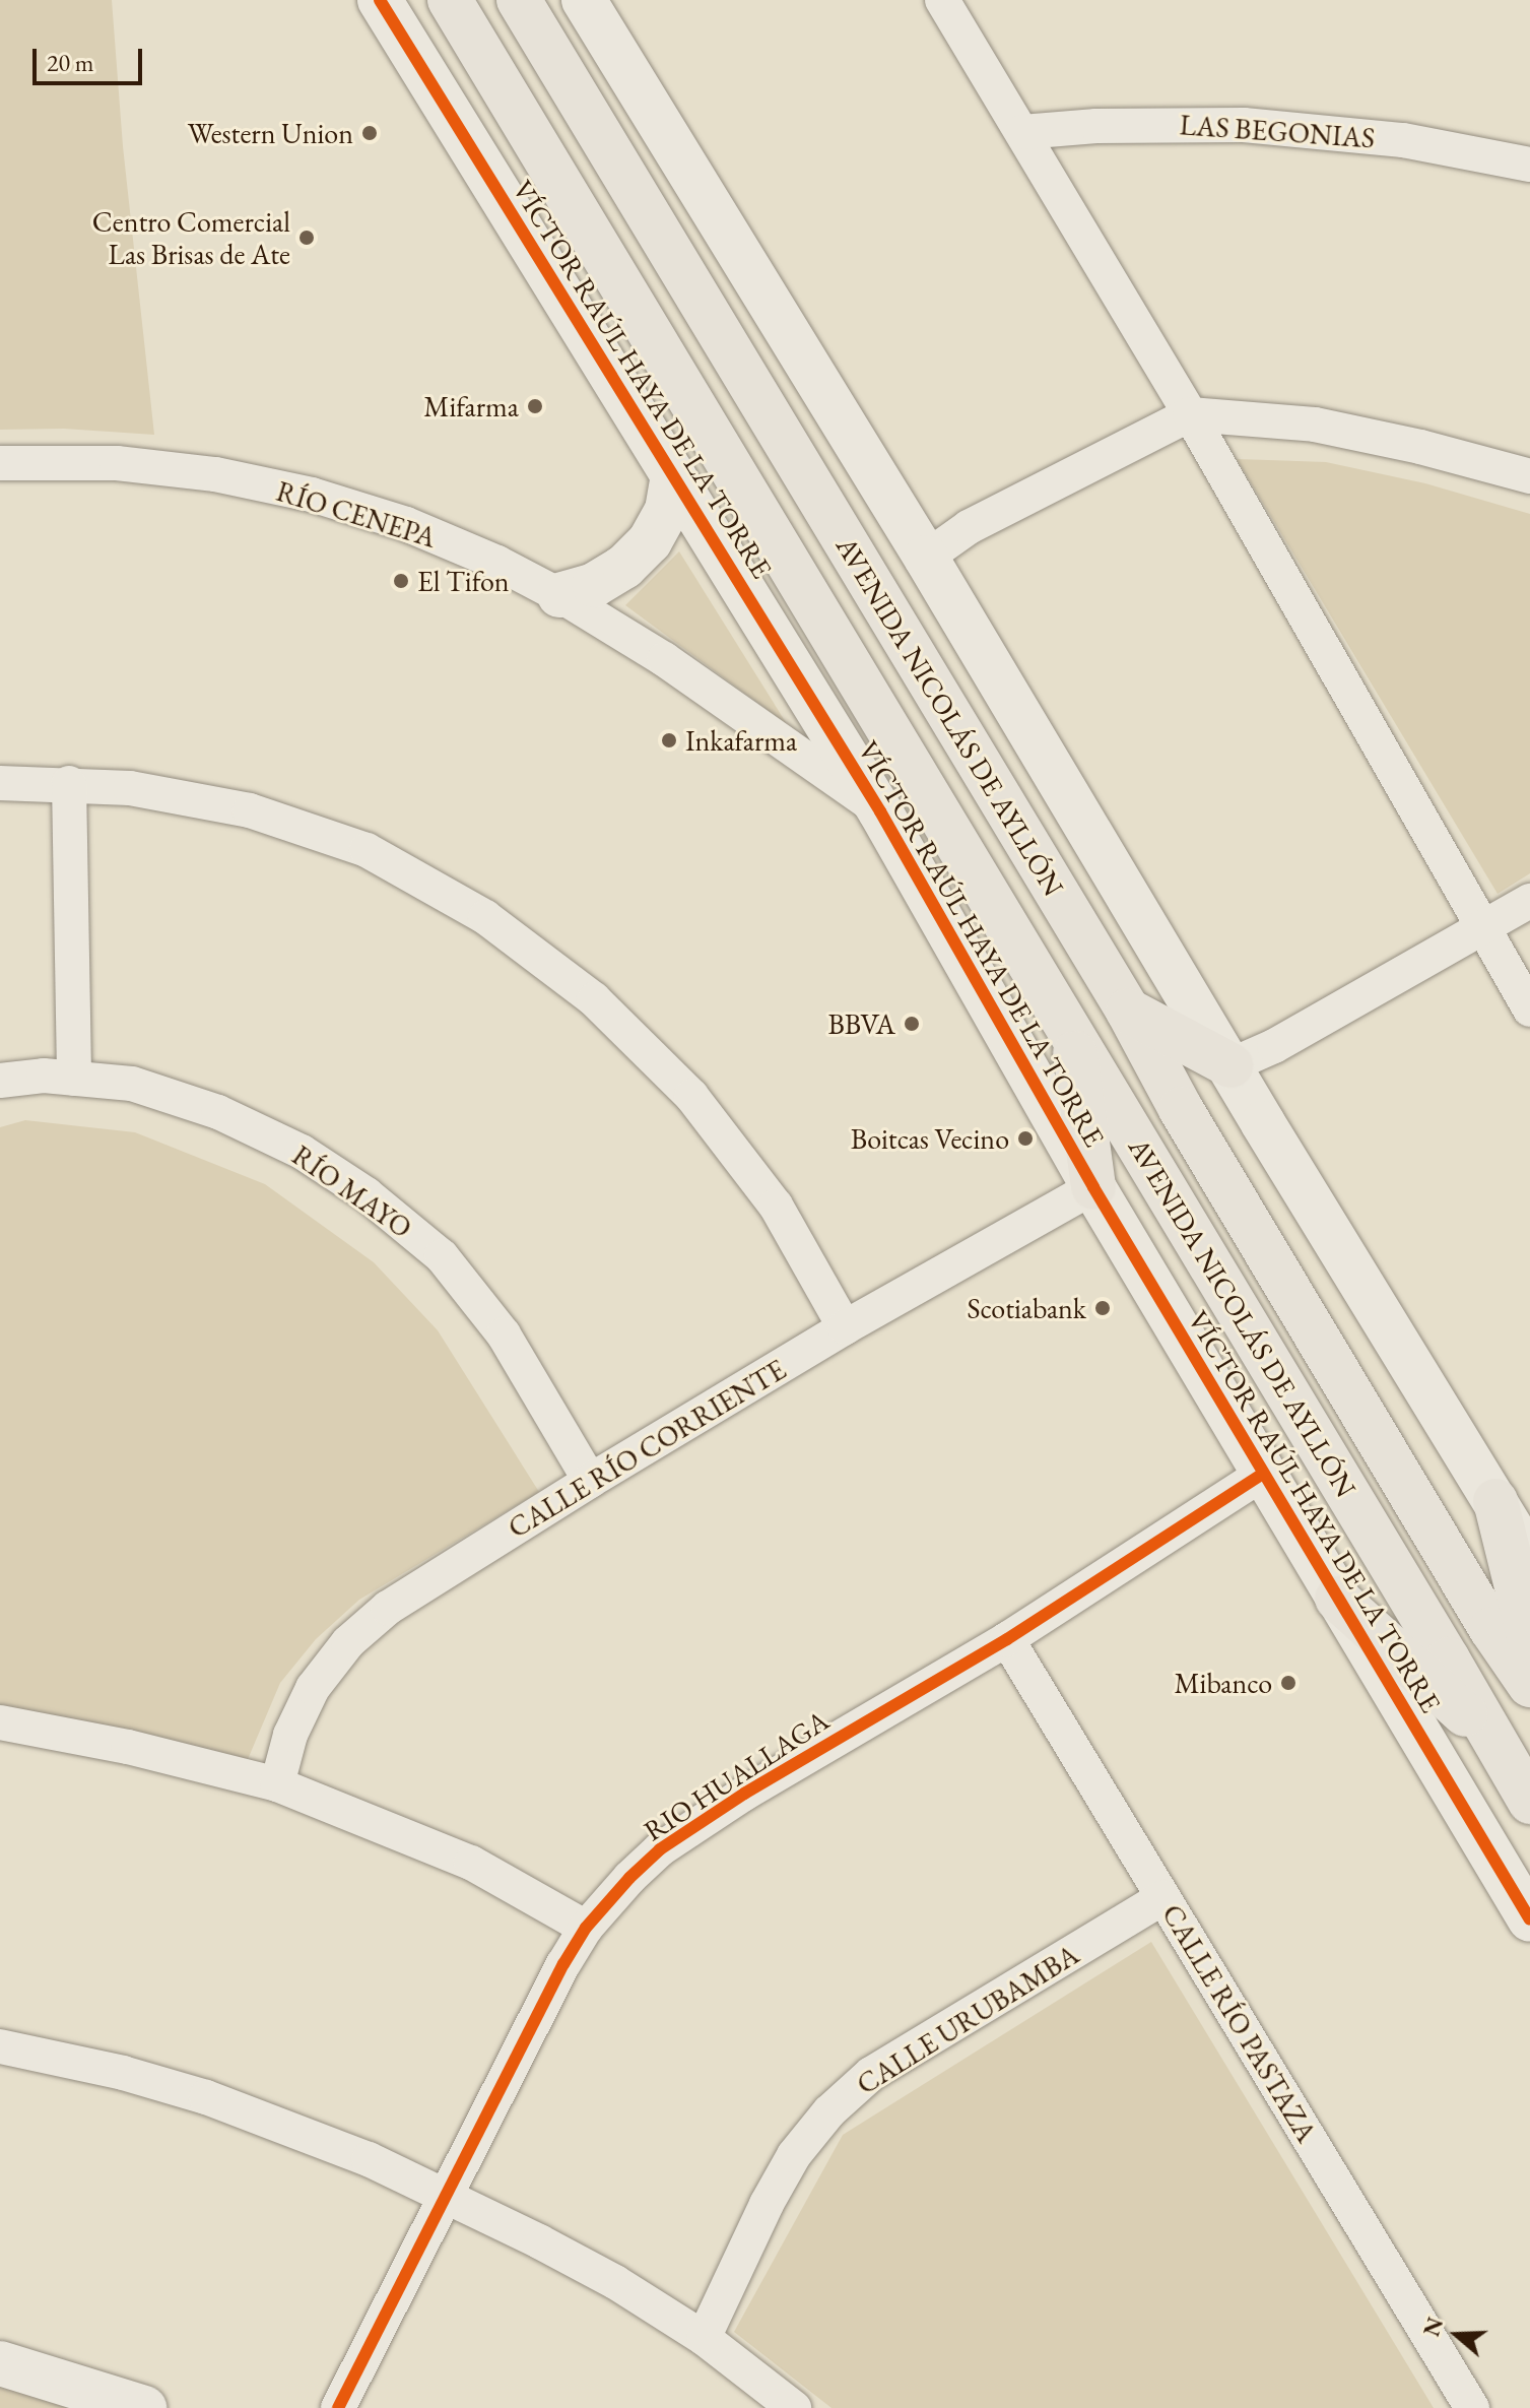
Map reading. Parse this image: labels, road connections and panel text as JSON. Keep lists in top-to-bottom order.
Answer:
{
  "streets": {
    "main road": ["AVENIDA NICOLÁS DE AYLLÓN"],
    "street": [
      "LAS BEGONIAS",
      "VÍCTOR RAÚL HAYA DE LA TORRE",
      "RÍO CENEPA",
      "RÍO MAYO",
      "CALLE RÍO CORRIENTE",
      "RIO HUALLAGA",
      "CALLE URUBAMBA",
      "CALLE RÍO PASTAZA"
    ]
  },
  "crossings": [
    ["VÍCTOR RAÚL HAYA DE LA TORRE", "RÍO CENEPA"],
    ["VÍCTOR RAÚL HAYA DE LA TORRE", "CALLE RÍO CORRIENTE"],
    ["VÍCTOR RAÚL HAYA DE LA TORRE", "RIO HUALLAGA"],
    ["RÍO MAYO", "CALLE RÍO CORRIENTE"],
    ["RIO HUALLAGA", "CALLE RÍO PASTAZA"],
    ["CALLE URUBAMBA", "CALLE RÍO PASTAZA"]
  ],
  "places": [
    "Western Union",
    "Centro Comercial Las Brisas de Ate",
    "Mifarma",
    "El Tifon",
    "Inkafarma",
    "BBVA",
    "Boitcas Vecino",
    "Scotiabank",
    "Mibanco"
  ],
  "scale_bar": "20 m",
  "north": "left"
}
